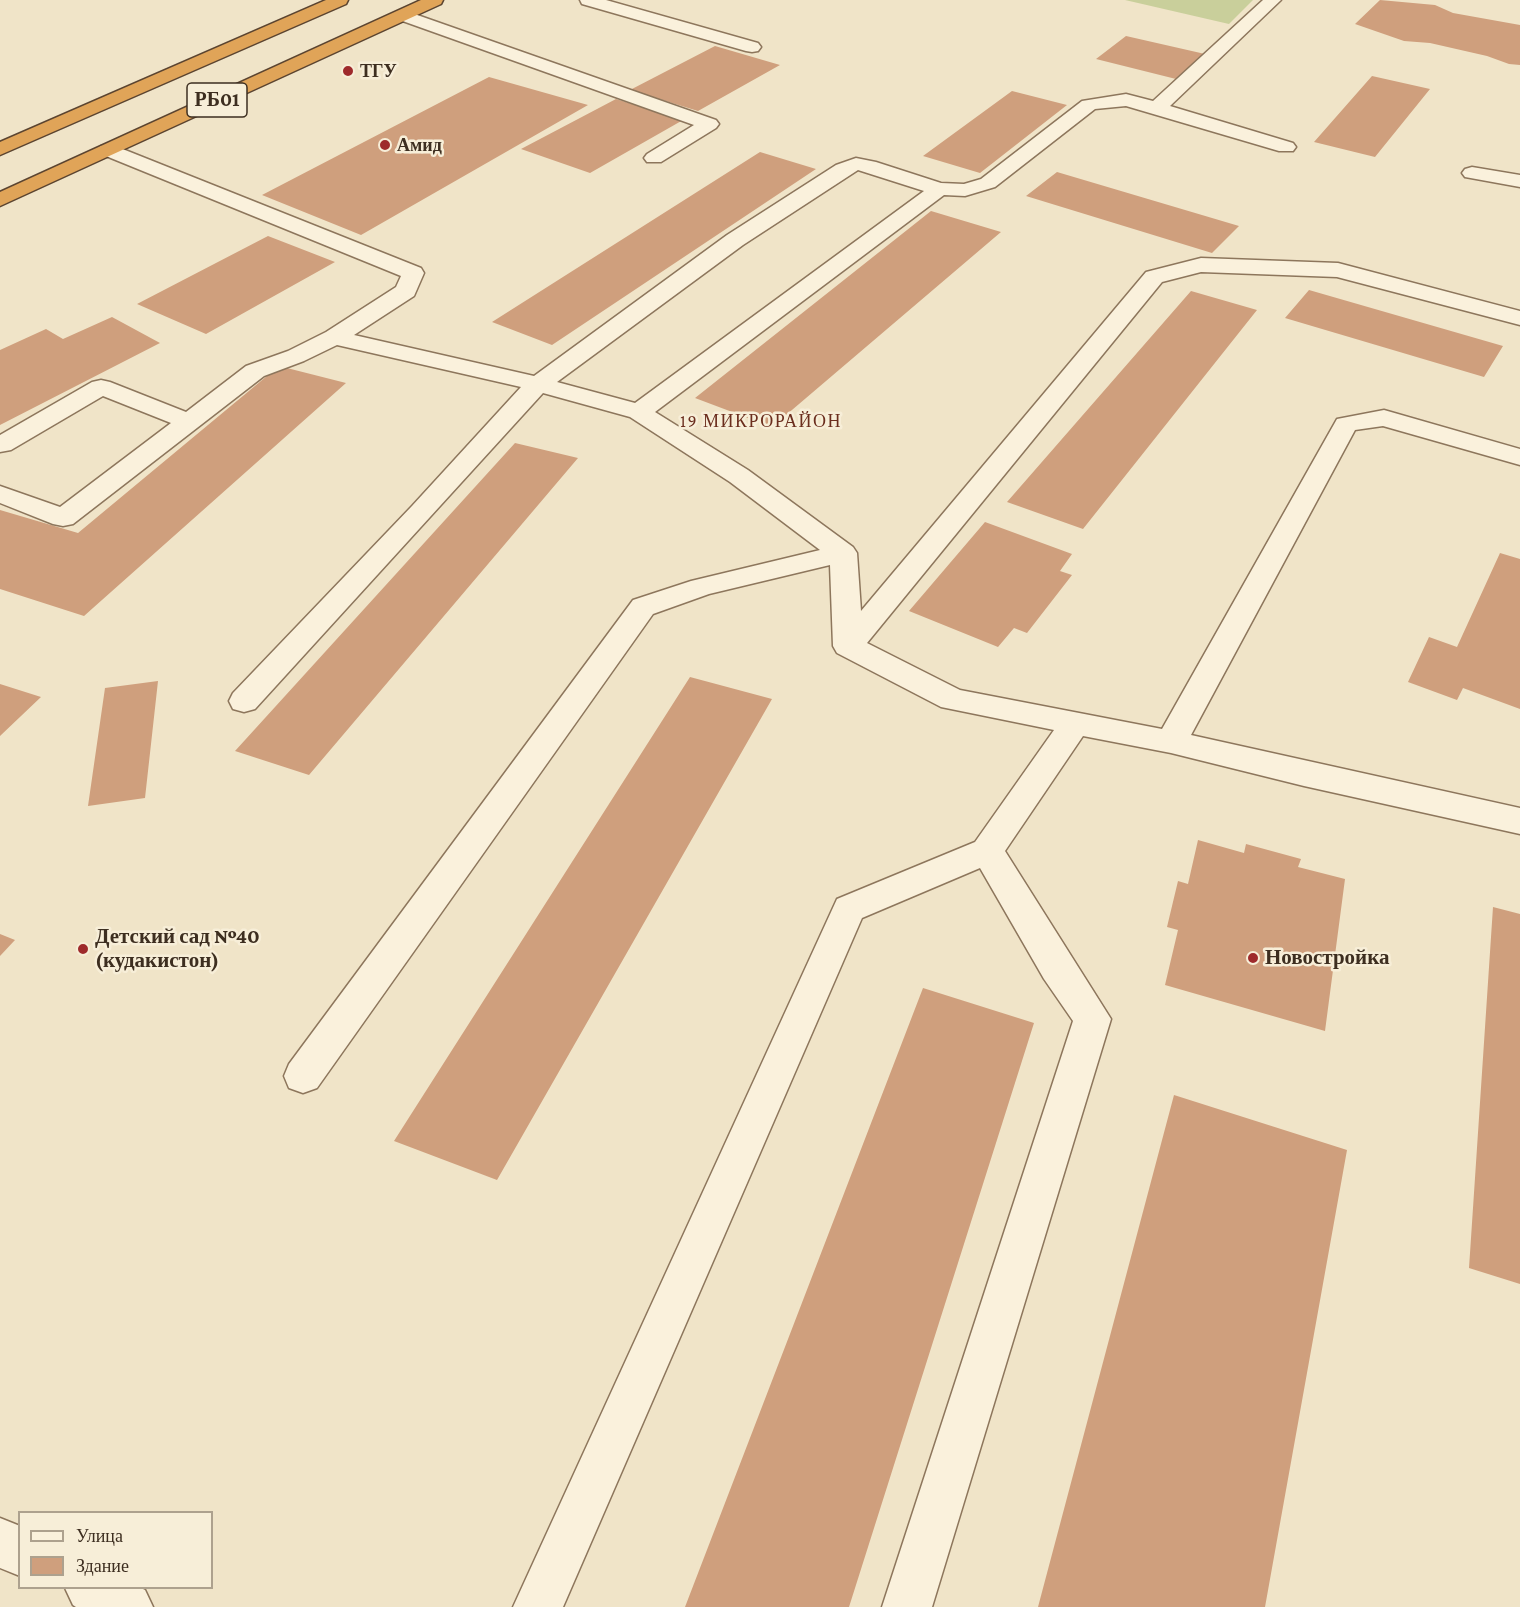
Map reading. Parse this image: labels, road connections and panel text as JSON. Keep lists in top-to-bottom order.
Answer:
{
  "streets": {
    "highway": ["РБ01"]
  },
  "districts": ["19 МИКРОРАЙОН"],
  "places": [
    "ТГУ",
    "Амид",
    "Детский сад №40 (кудакистон)",
    "Новостройка"
  ],
  "legend": ["Улица", "Здание"]
}
